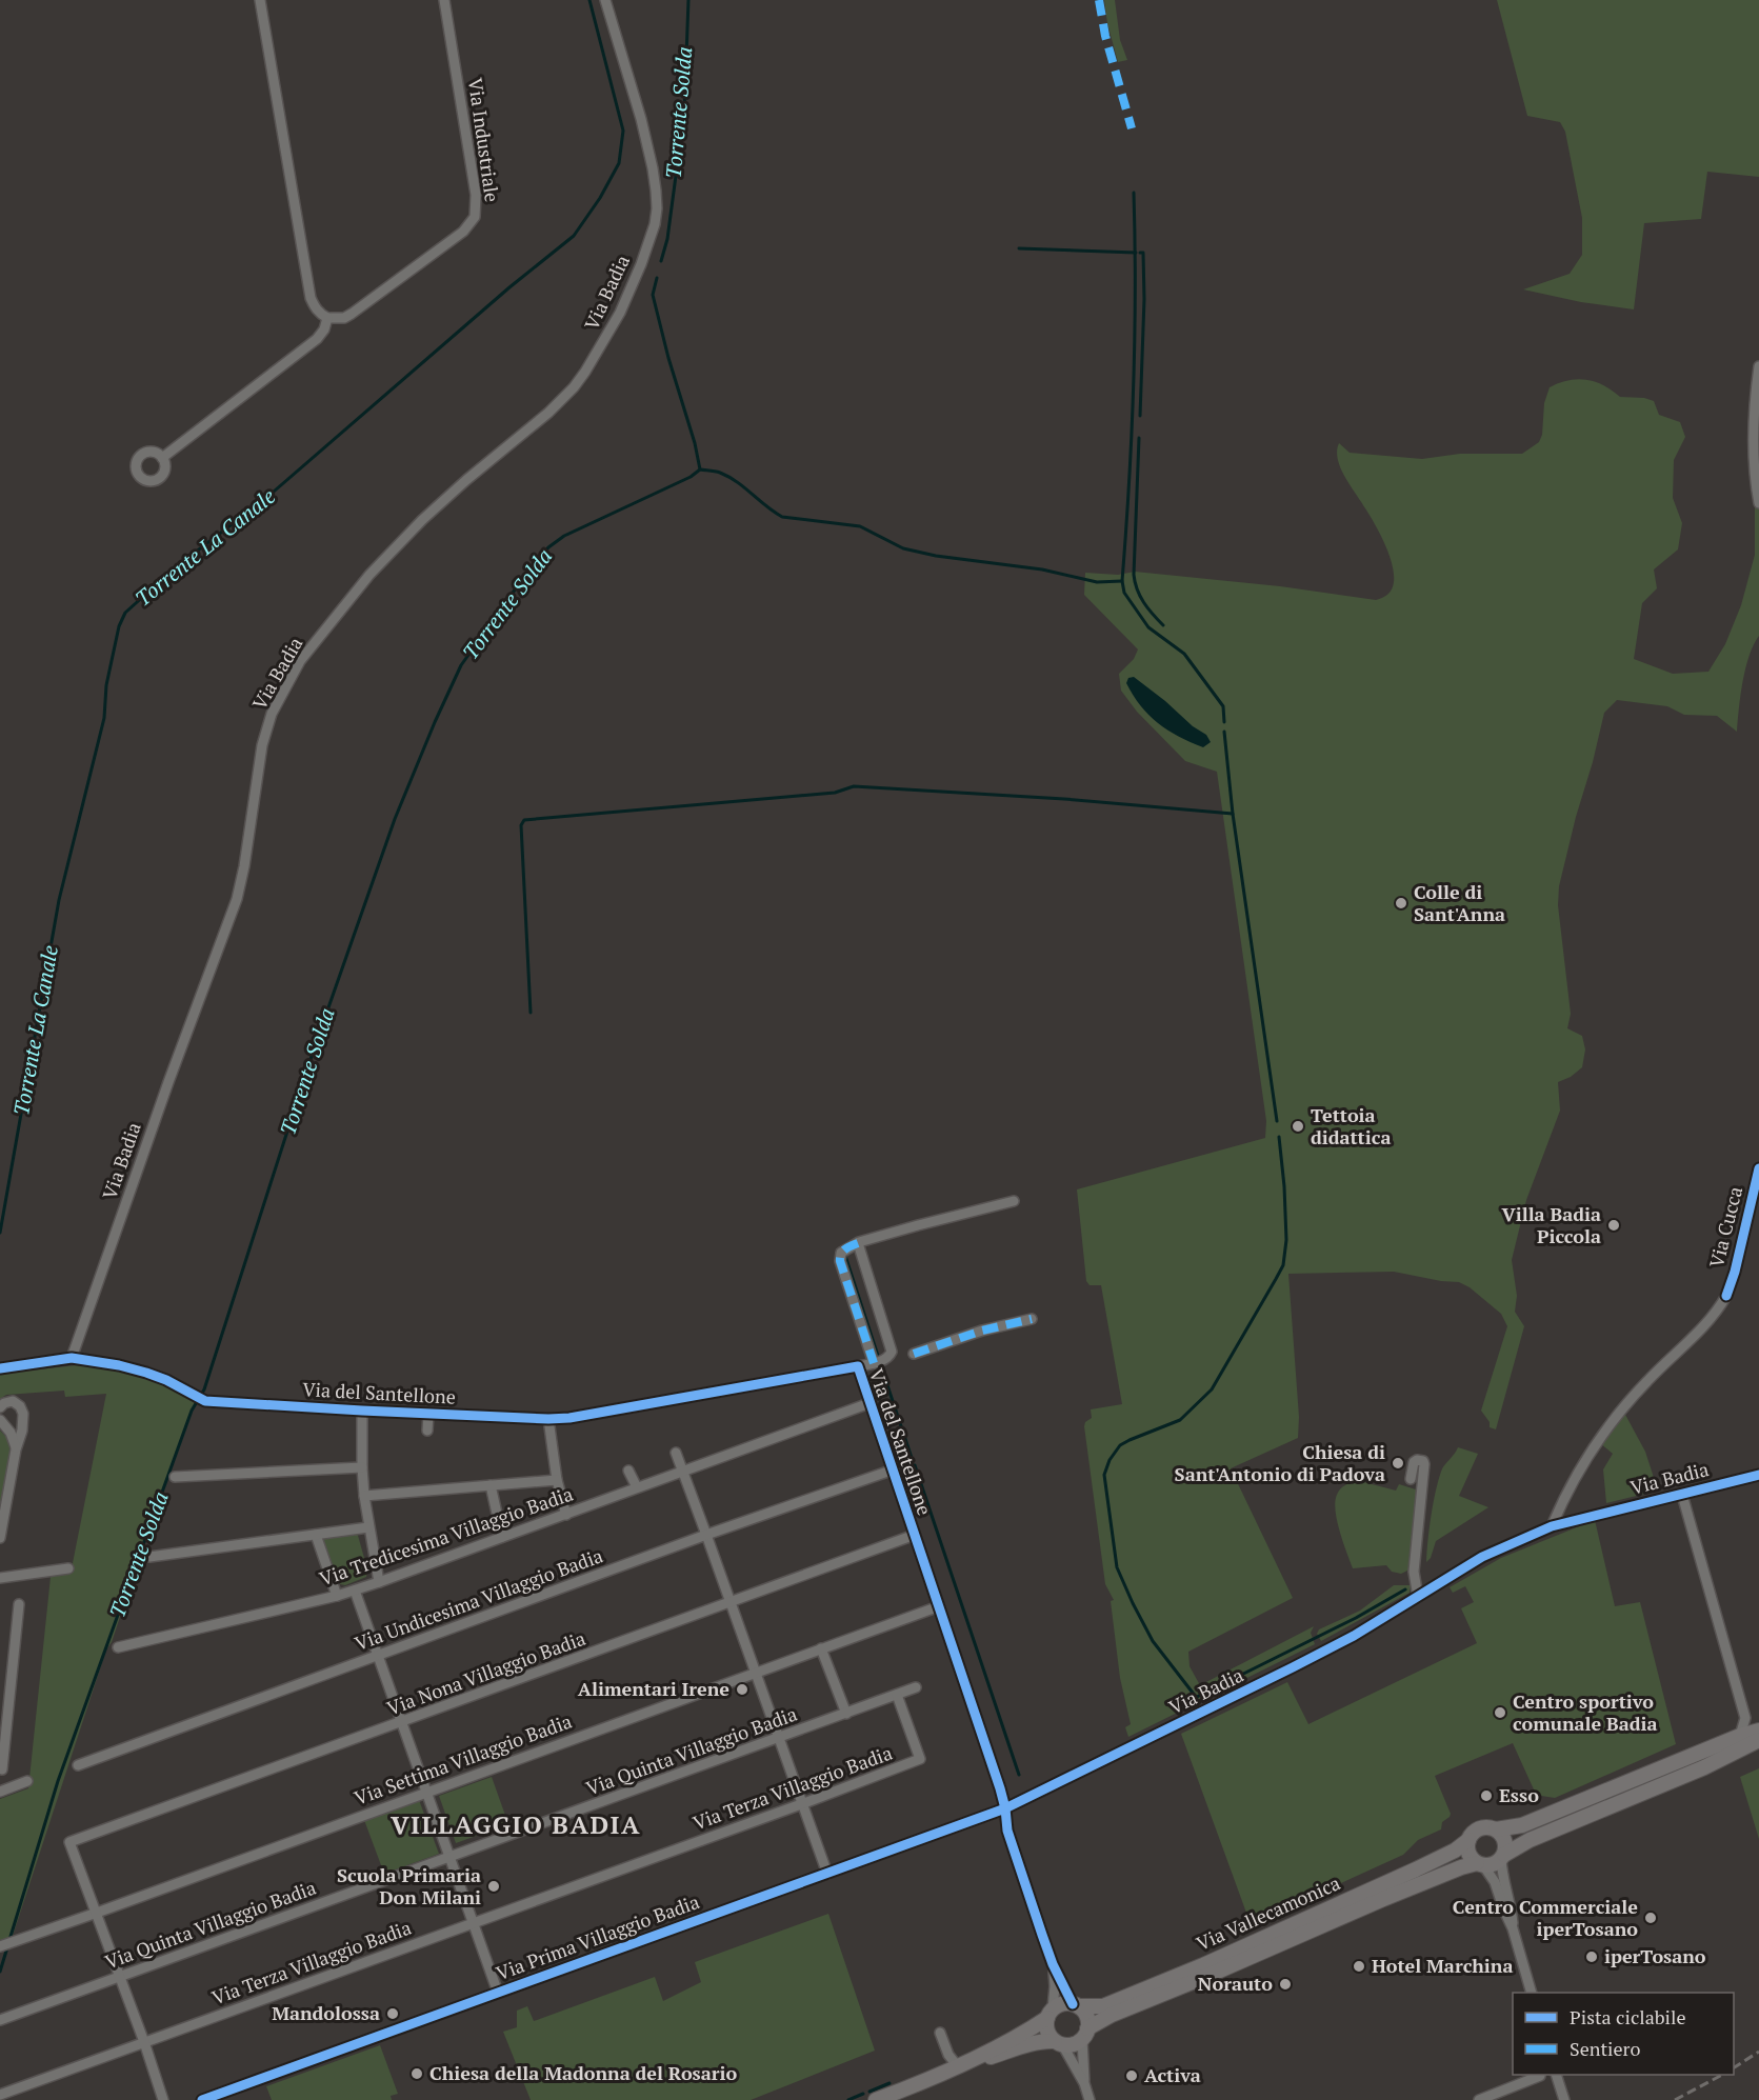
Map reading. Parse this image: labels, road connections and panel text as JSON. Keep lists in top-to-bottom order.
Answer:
{
  "streets": {
    "main road": ["Via Vallecamonica"],
    "street": [
      "Via Industriale",
      "Via Badia",
      "Via Cucca",
      "Via del Santellone",
      "Via Tredicesima Villaggio Badia",
      "Via Undicesima Villaggio Badia",
      "Via Nona Villaggio Badia",
      "Via Quinta Villaggio Badia",
      "Via Settima Villaggio Badia",
      "Via Terza Villaggio Badia",
      "Via Prima Villaggio Badia"
    ]
  },
  "crossings": [
    ["Via Badia", "Via Cucca"],
    ["Via Badia", "Via del Santellone"],
    ["Via Badia", "Via Prima Villaggio Badia"],
    ["Via del Santellone", "Via Tredicesima Villaggio Badia"],
    ["Via del Santellone", "Via Undicesima Villaggio Badia"],
    ["Via del Santellone", "Via Nona Villaggio Badia"],
    ["Via del Santellone", "Via Settima Villaggio Badia"],
    ["Via del Santellone", "Via Vallecamonica"],
    ["Via del Santellone", "Via Prima Villaggio Badia"],
    ["Via Nona Villaggio Badia", "Via Settima Villaggio Badia"],
    ["Via Quinta Villaggio Badia", "Via Terza Villaggio Badia"]
  ],
  "districts": ["VILLAGGIO BADIA"],
  "water": ["Torrente Solda", "Torrente La Canale"],
  "places": [
    "Colle di Sant'Anna",
    "Tettoia didattica",
    "Villa Badia Piccola",
    "Chiesa di Sant'Antonio di Padova",
    "Alimentari Irene",
    "Centro sportivo comunale Badia",
    "Esso",
    "Scuola Primaria Don Milani",
    "Centro Commerciale iperTosano",
    "iperTosano",
    "Hotel Marchina",
    "Norauto",
    "Mandolossa",
    "Chiesa della Madonna del Rosario",
    "Activa"
  ],
  "legend": ["Pista ciclabile", "Sentiero"]
}
